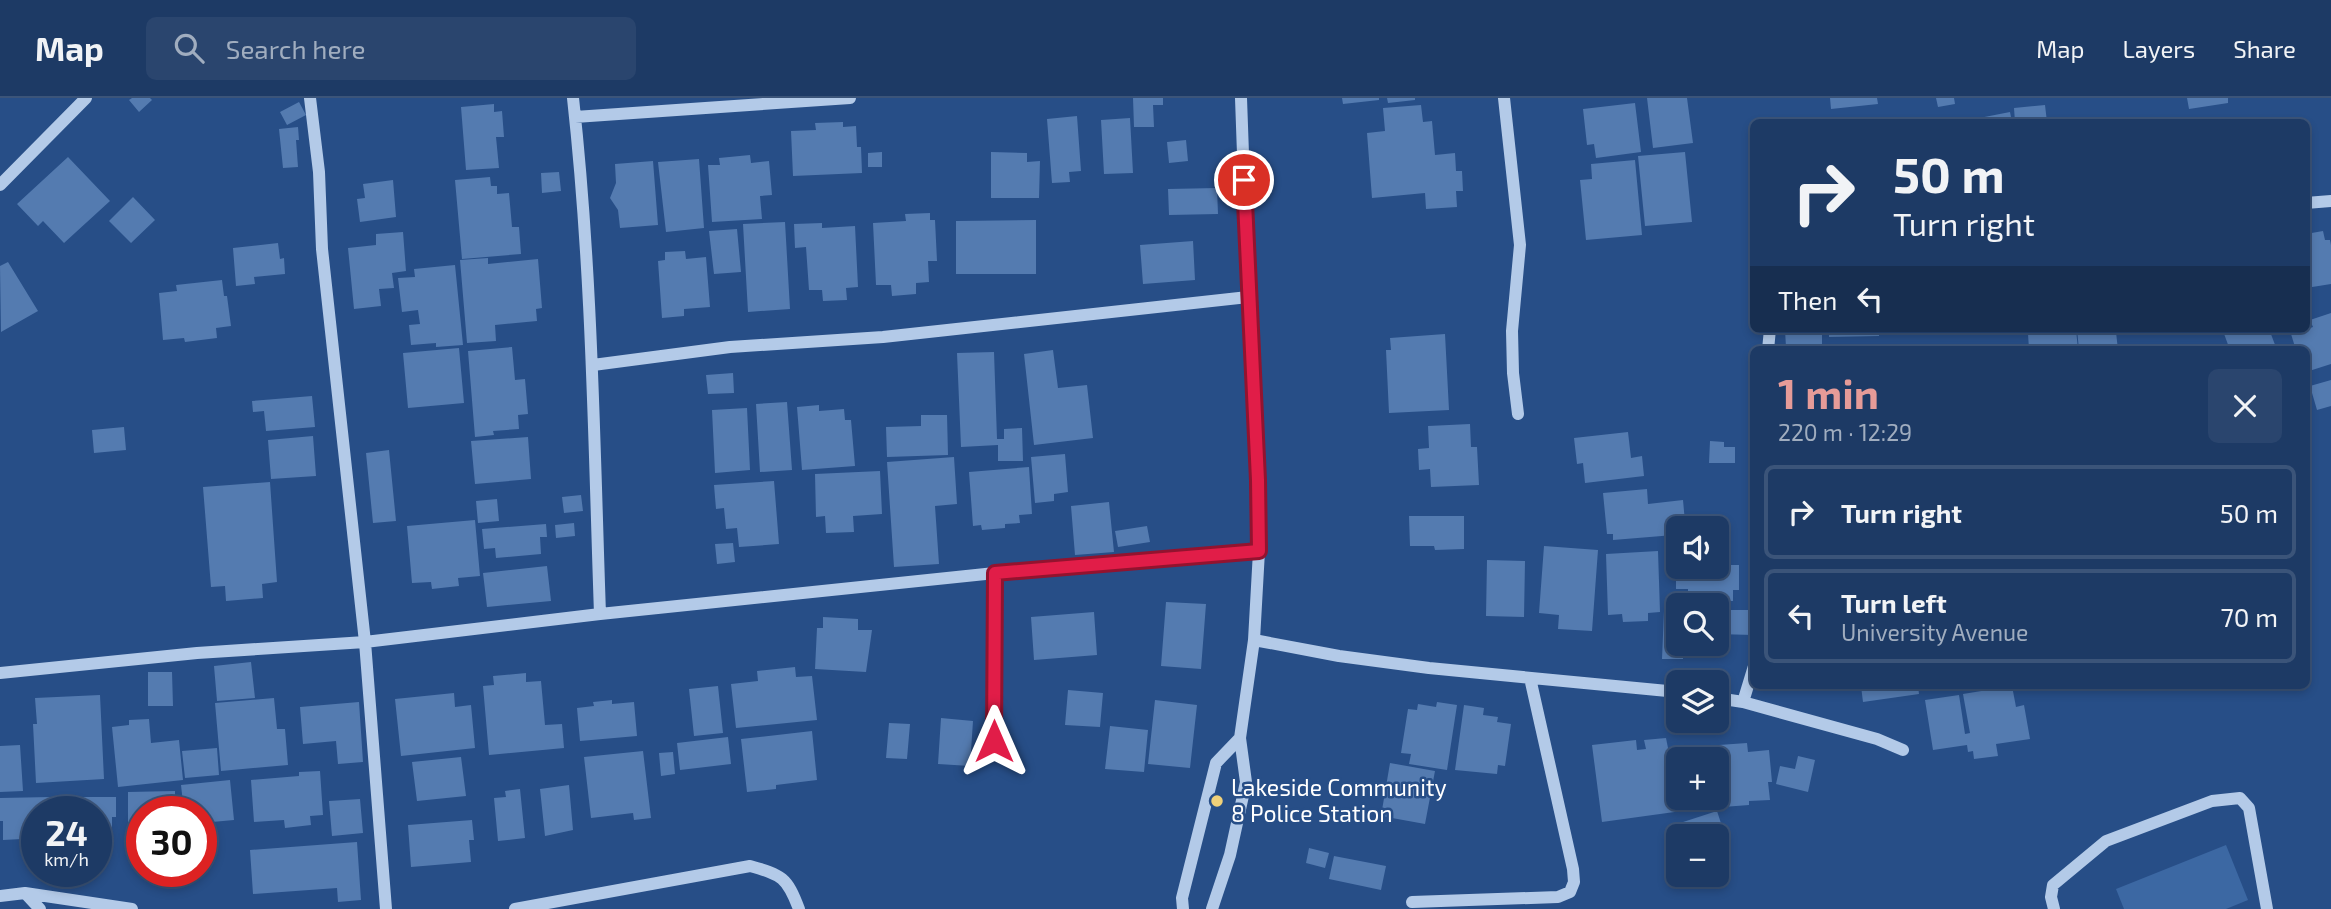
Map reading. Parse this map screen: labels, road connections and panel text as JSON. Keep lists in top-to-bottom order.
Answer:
{
  "places": ["Lakeside Community 8 Police Station"],
  "page": {
    "header": "Map",
    "search": "Search here",
    "nav": ["Map", "Layers", "Share"],
    "turn": ["50 m", "Turn right"],
    "then": "Then",
    "heading": ["1 min", "220 m · 12:29"],
    "list": [
      {
        "name": "Turn right",
        "value": "50 m"
      },
      {
        "name": "Turn left",
        "note": "University Avenue",
        "value": "70 m"
      }
    ],
    "map_buttons": ["+", "−"],
    "speed": "24 km/h",
    "limit": "30"
  }
}
